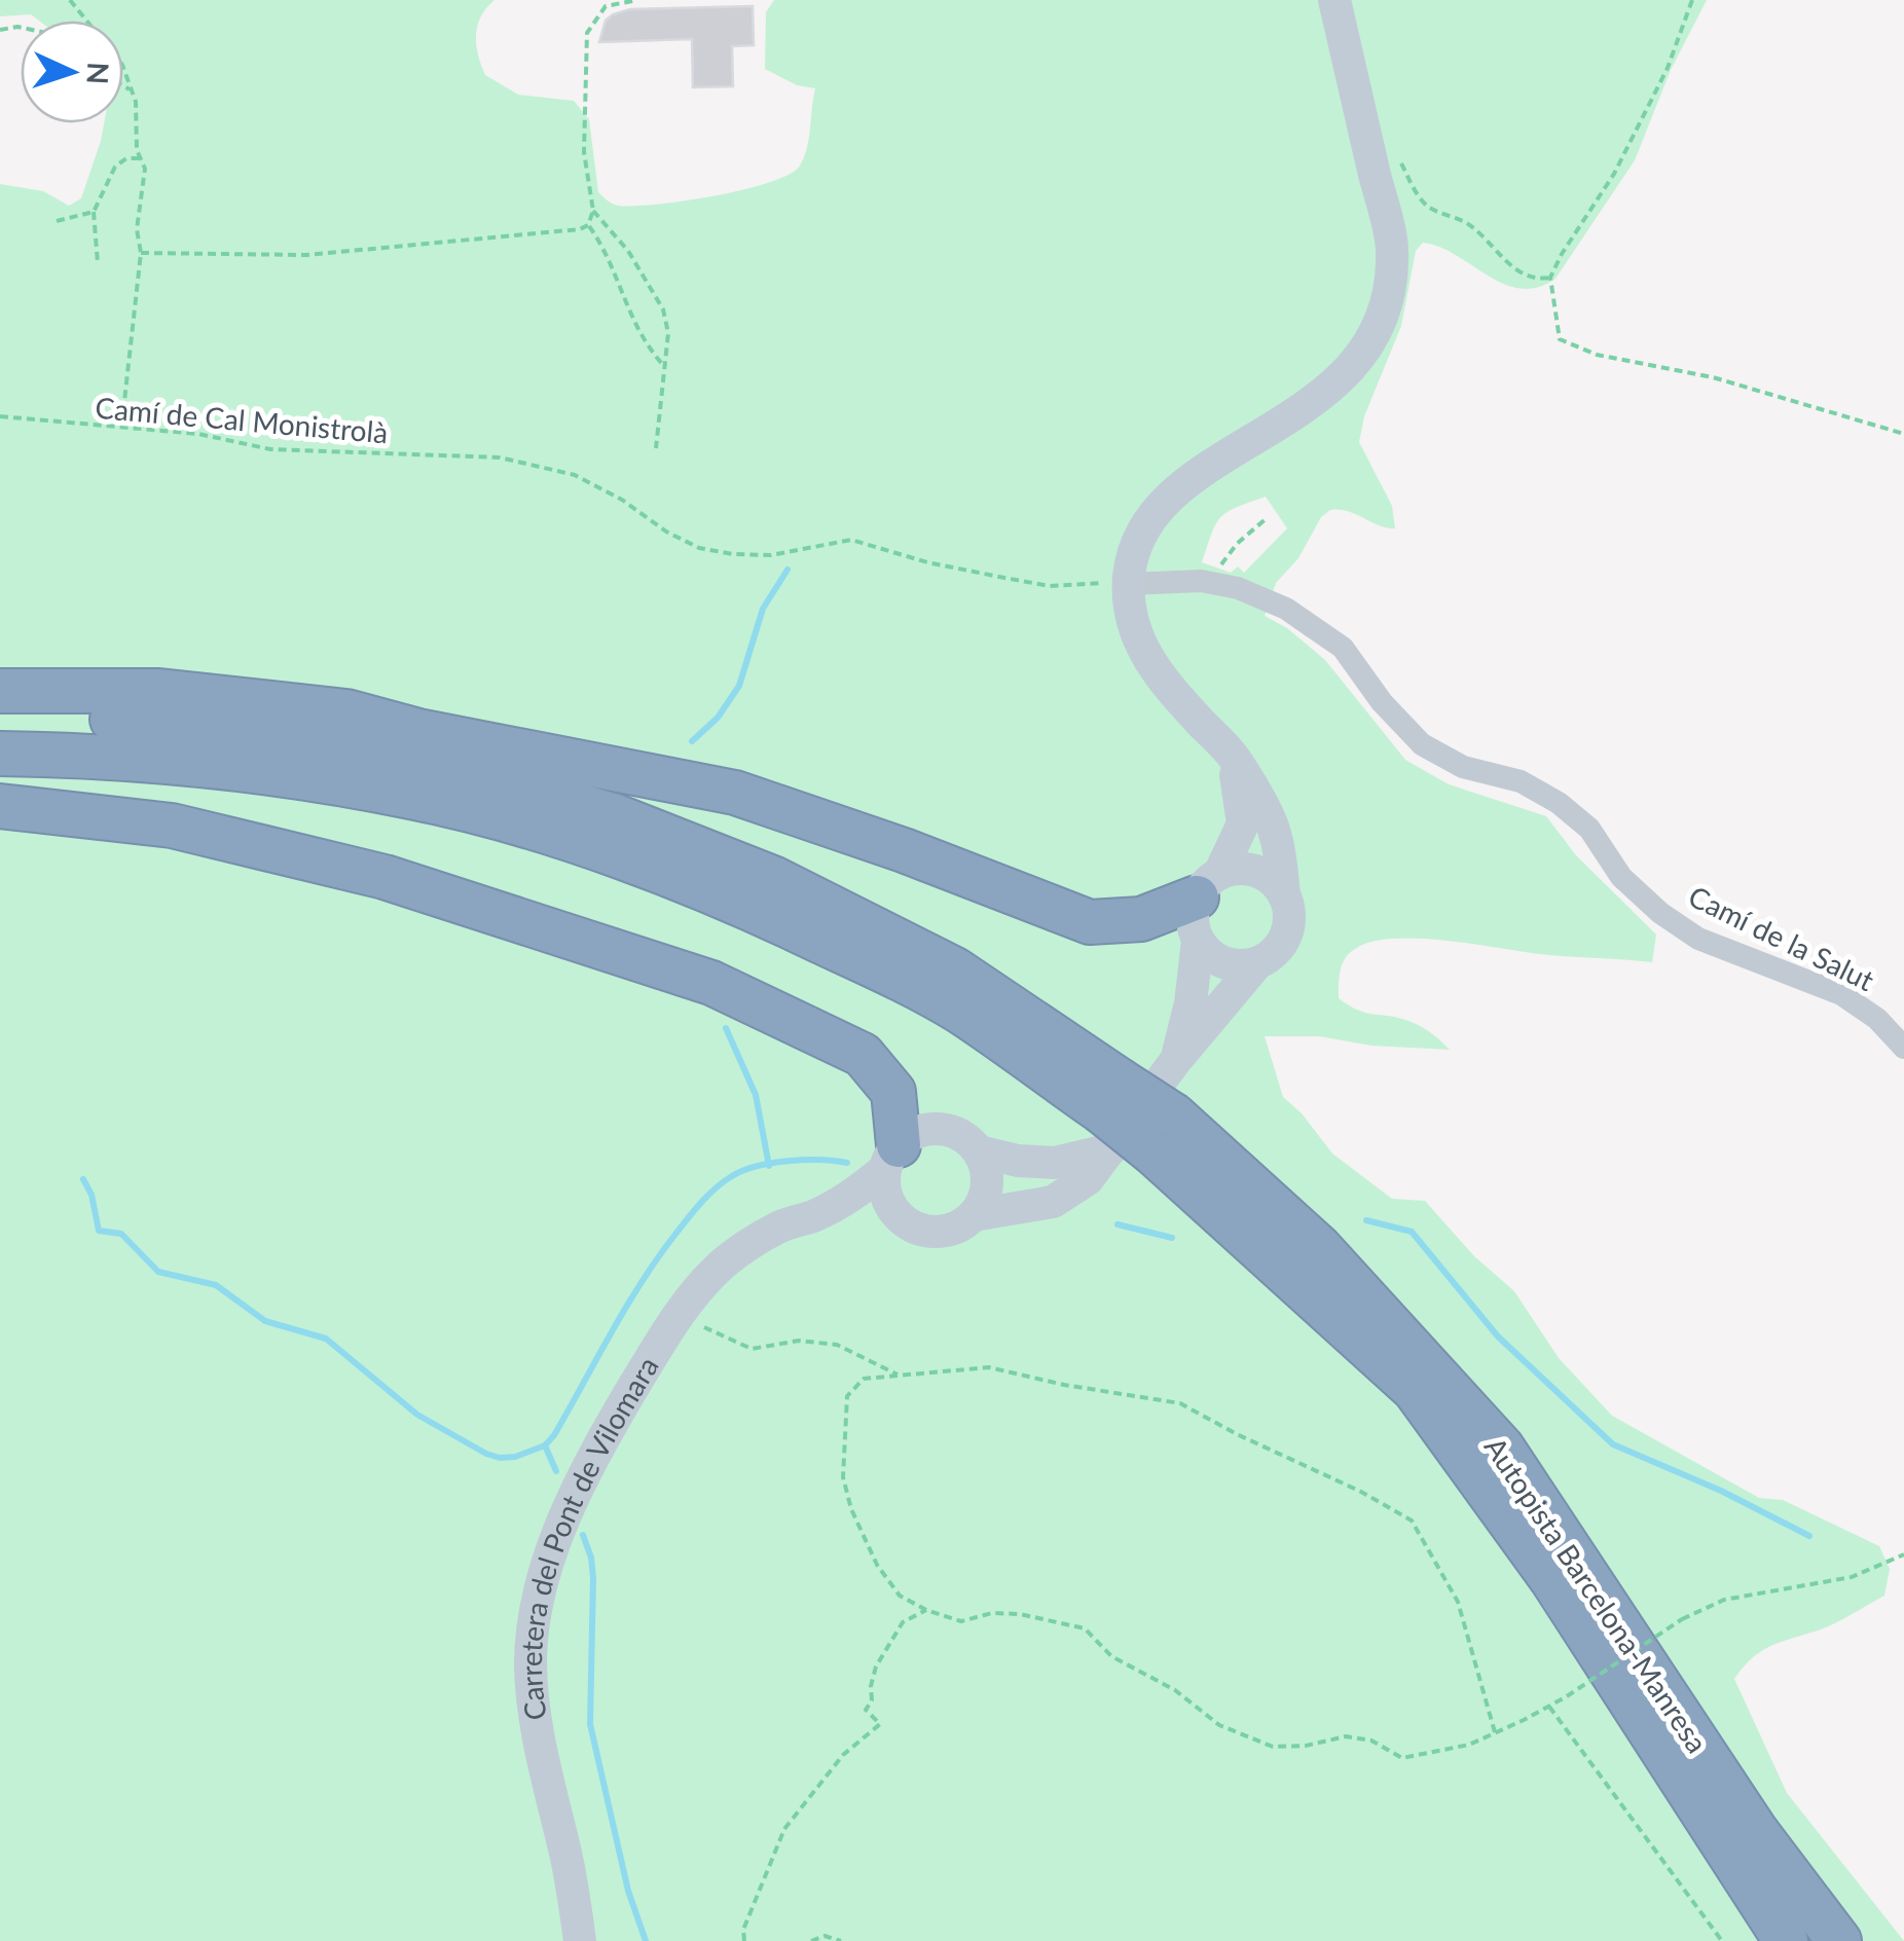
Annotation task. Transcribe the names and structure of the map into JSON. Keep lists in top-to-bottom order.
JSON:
{
  "streets": {
    "highway": ["Autopista Barcelona-Manresa"],
    "street": ["Camí de la Salut", "Carretera del Pont de Vilomara"],
    "path": ["Camí de Cal Monistrolà"]
  },
  "crossings": [
    ["Camí de Cal Monistrolà", "Camí de la Salut"]
  ],
  "north": "right"
}
